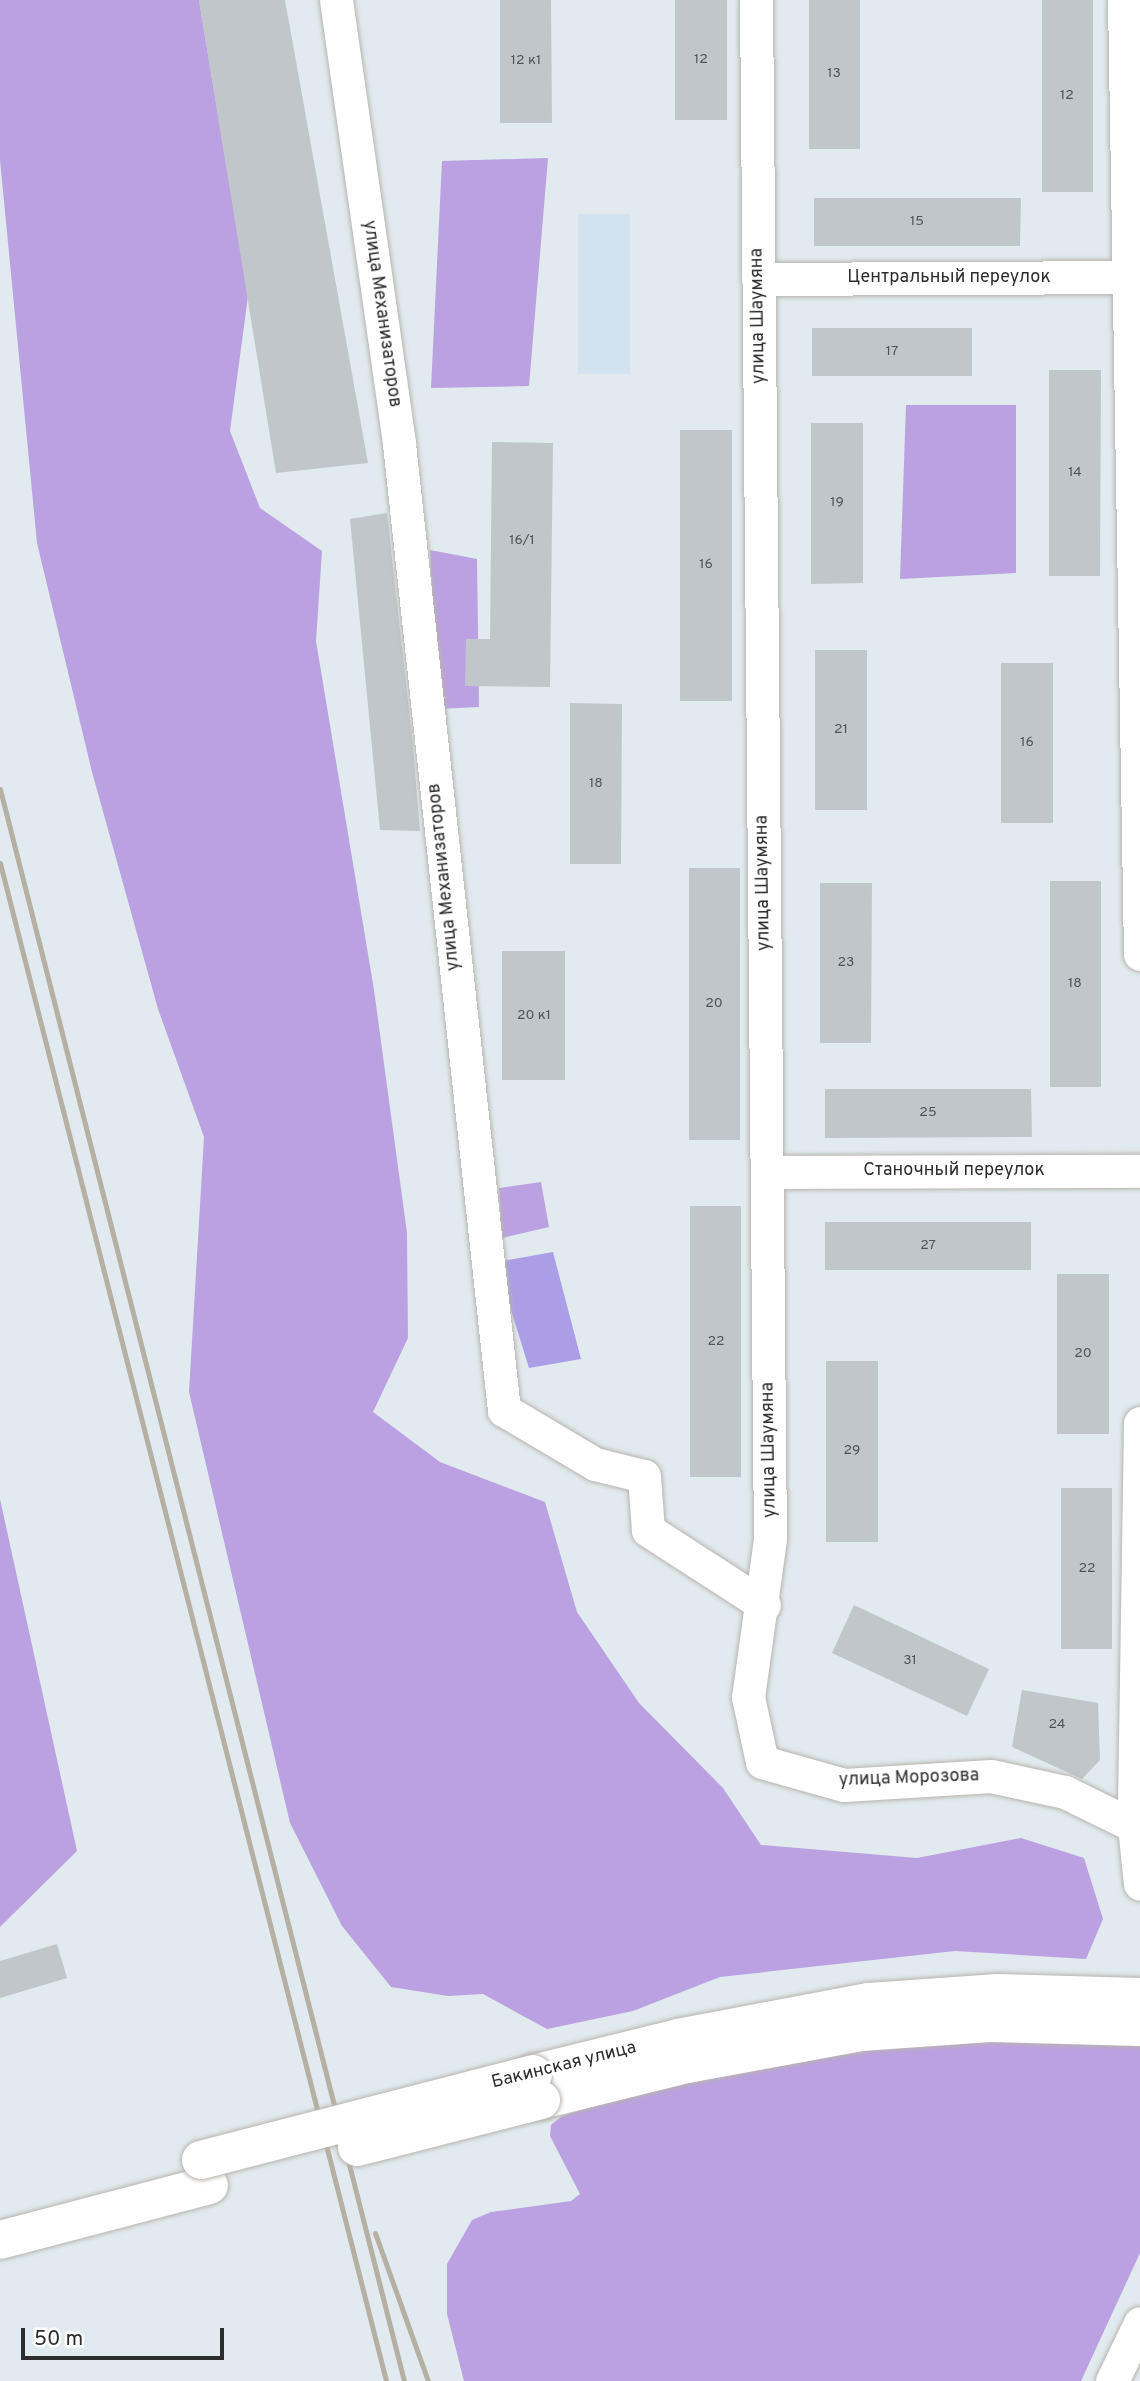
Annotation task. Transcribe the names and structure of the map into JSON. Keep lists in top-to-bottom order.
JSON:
{
  "streets": {
    "main road": ["Бакинская улица"],
    "street": [
      "Центральный переулок",
      "улица Механизаторов",
      "улица Шаумяна",
      "Станочный переулок",
      "улица Морозова"
    ]
  },
  "crossings": [
    ["Центральный переулок", "улица Шаумяна"],
    ["улица Механизаторов", "улица Шаумяна"],
    ["улица Шаумяна", "Станочный переулок"],
    ["улица Шаумяна", "улица Морозова"]
  ],
  "house_numbers": [
    "12",
    "12 к1",
    "13",
    "12",
    "15",
    "17",
    "14",
    "19",
    "16/1",
    "16",
    "21",
    "16",
    "18",
    "23",
    "18",
    "20",
    "20 к1",
    "25",
    "27",
    "22",
    "20",
    "29",
    "22",
    "31",
    "24"
  ],
  "scale_bar": "50 m"
}
